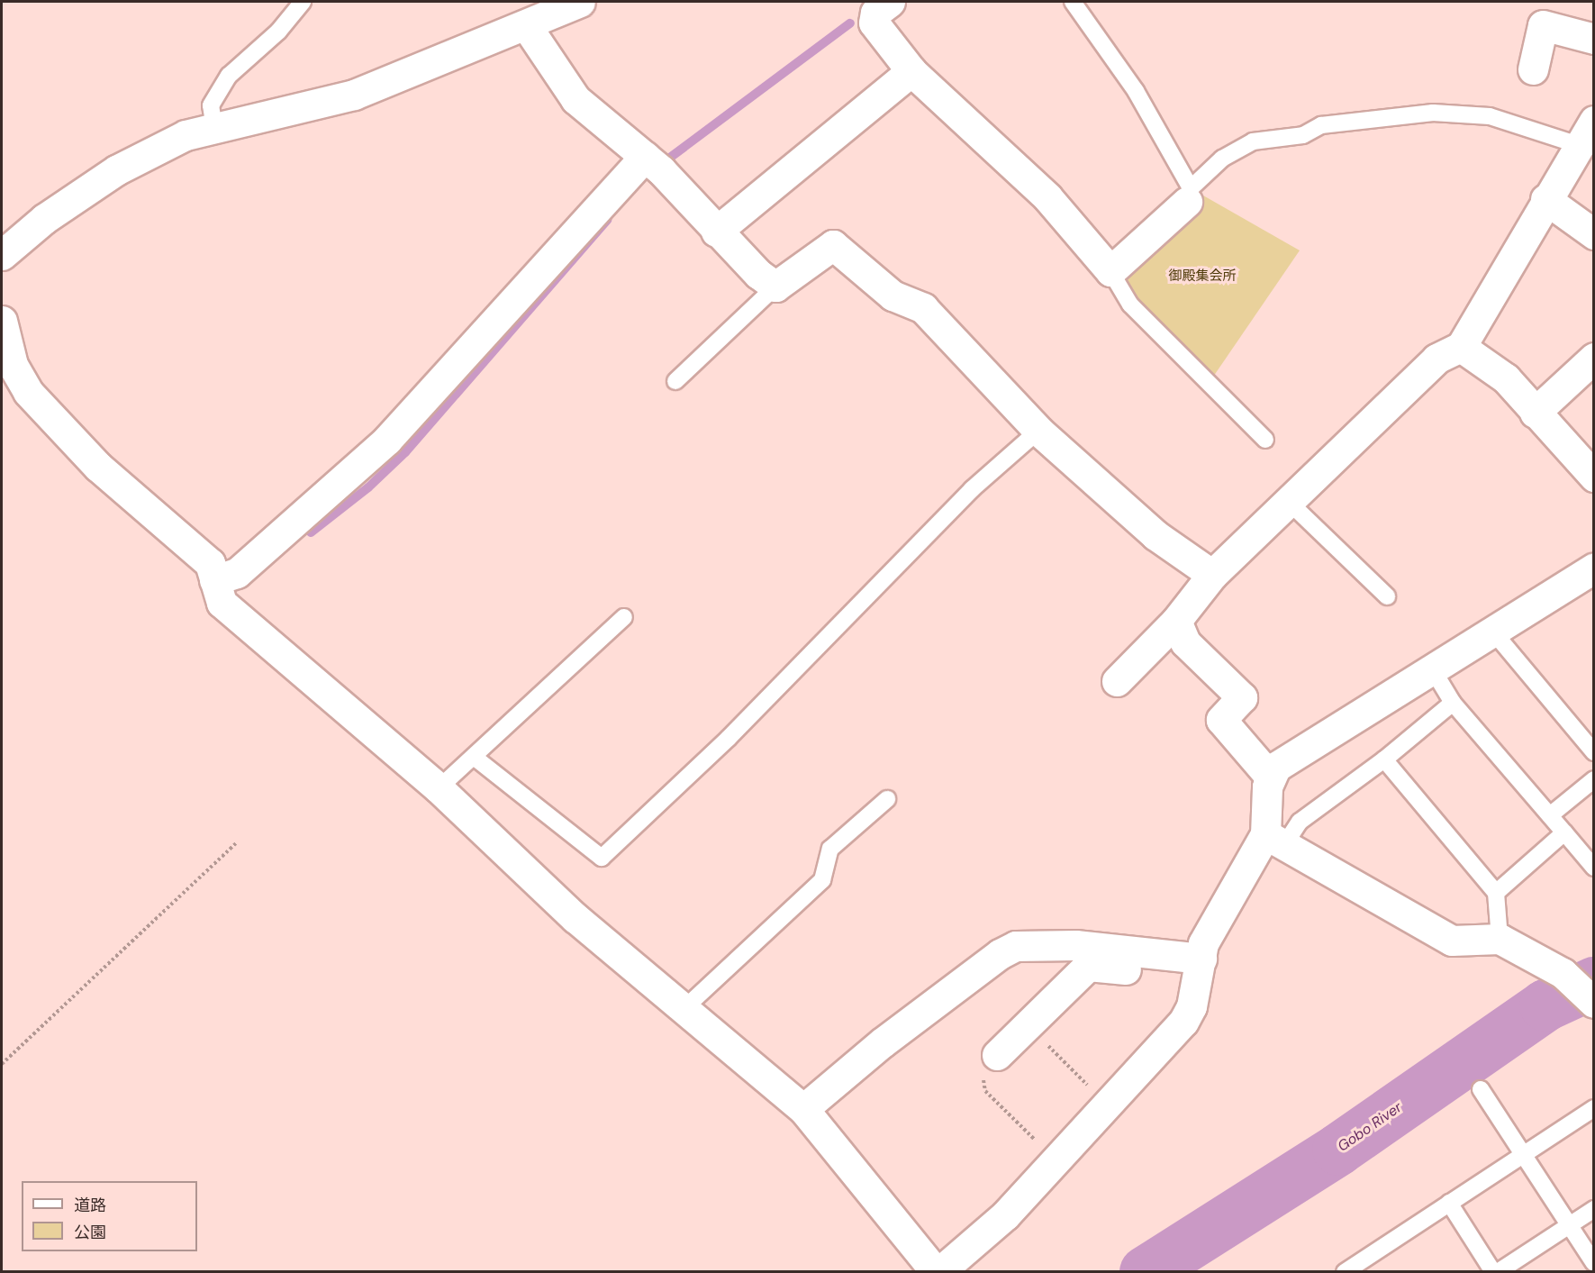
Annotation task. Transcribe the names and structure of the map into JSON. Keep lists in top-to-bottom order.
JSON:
{
  "water": ["Gobo River"],
  "parks": ["御殿集会所"],
  "legend": ["道路", "公園"]
}
